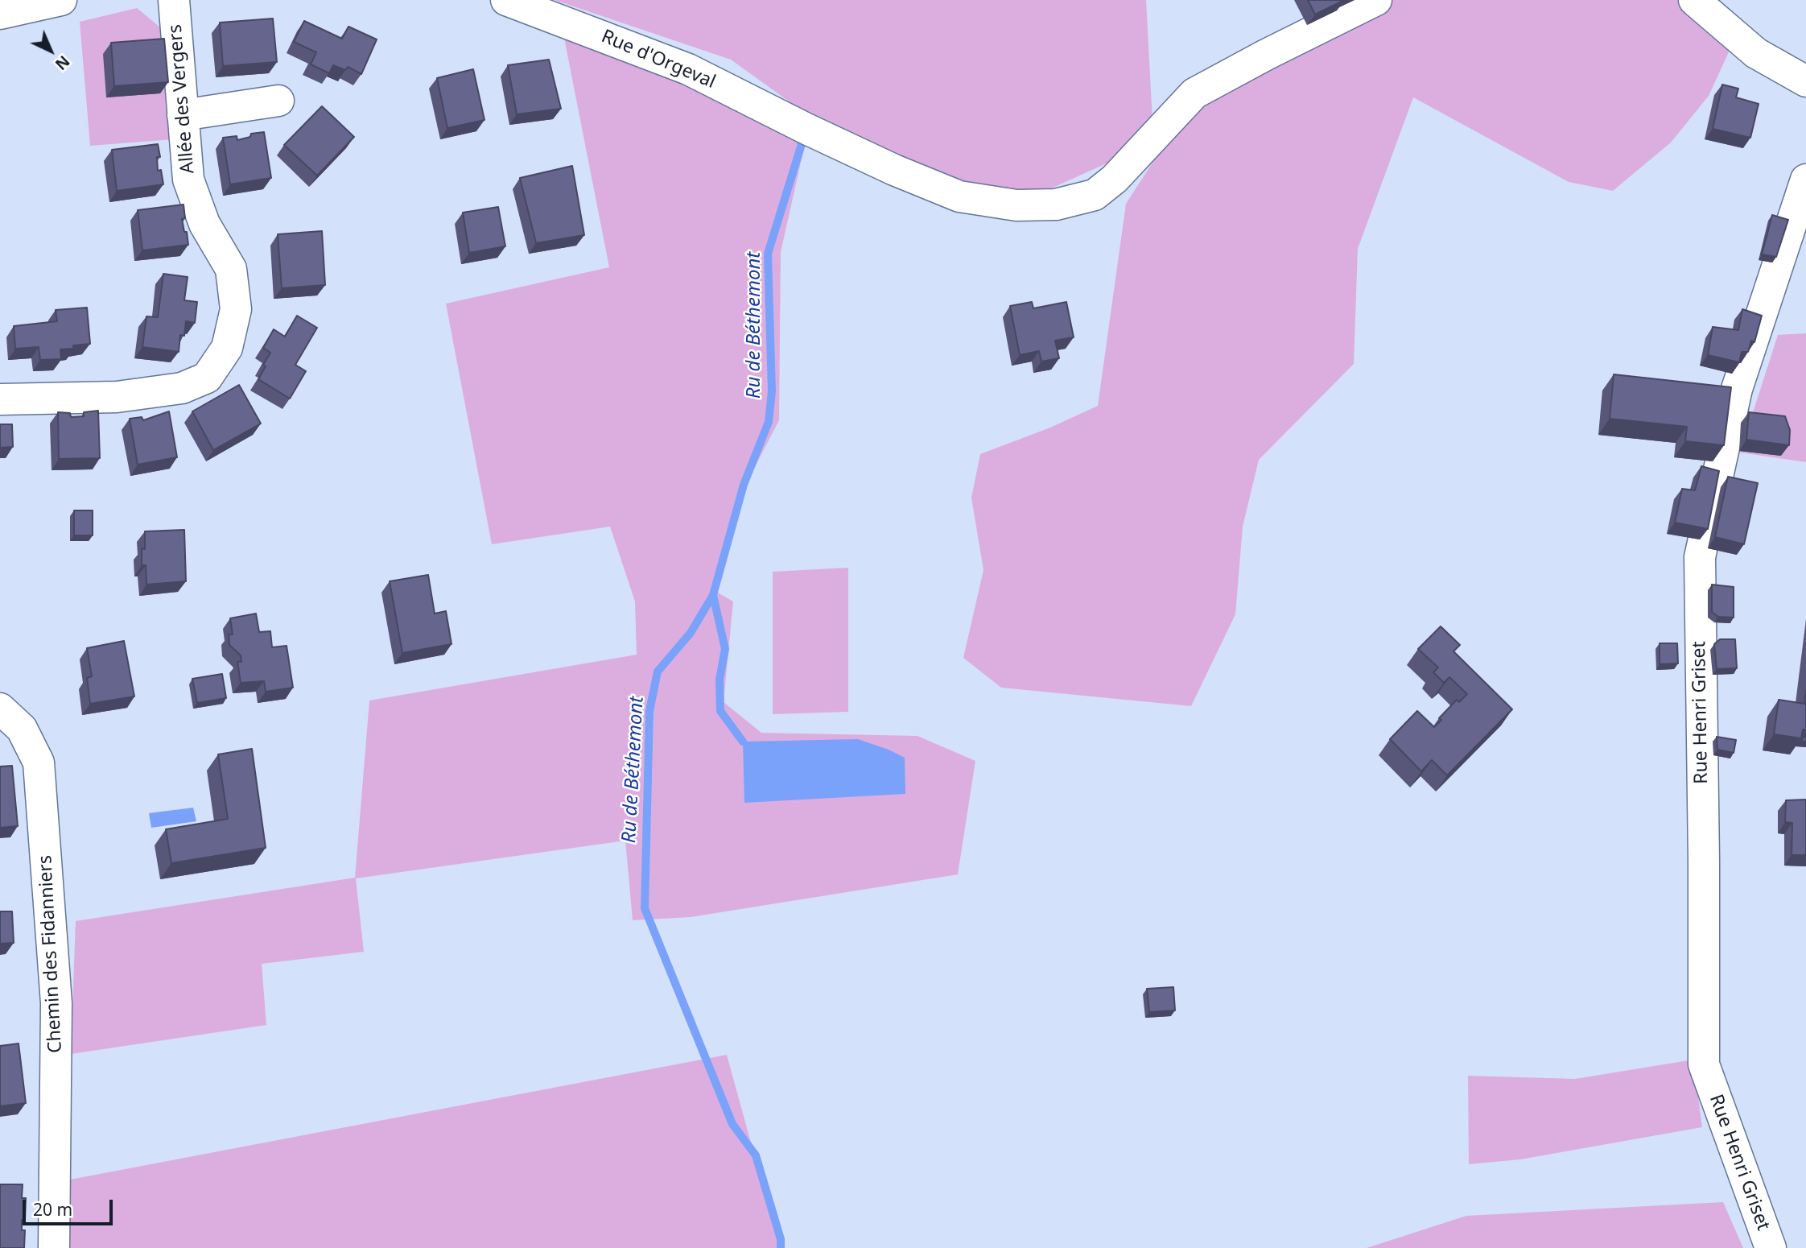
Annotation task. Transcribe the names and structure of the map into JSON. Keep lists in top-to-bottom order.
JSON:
{
  "streets": {
    "street": [
      "Rue d'Orgeval",
      "Allée des Vergers",
      "Rue Henri Griset",
      "Chemin des Fidanniers"
    ]
  },
  "water": ["Ru de Béthemont"],
  "scale_bar": "20 m",
  "north": "bottom right"
}
